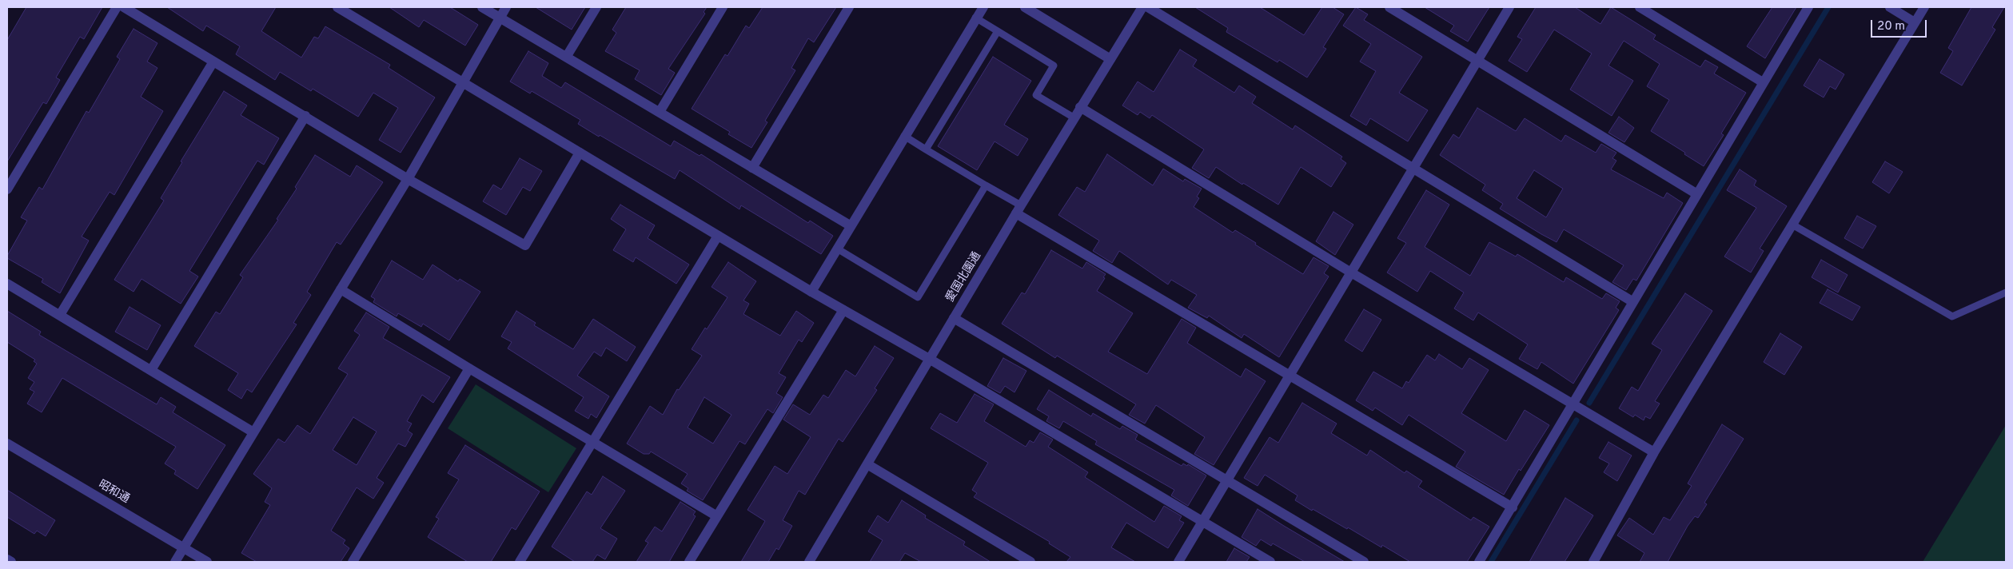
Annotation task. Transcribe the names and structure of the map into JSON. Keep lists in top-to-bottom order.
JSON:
{
  "streets": {
    "street": ["愛国北園通", "昭和通"]
  },
  "scale_bar": "20 m"
}
